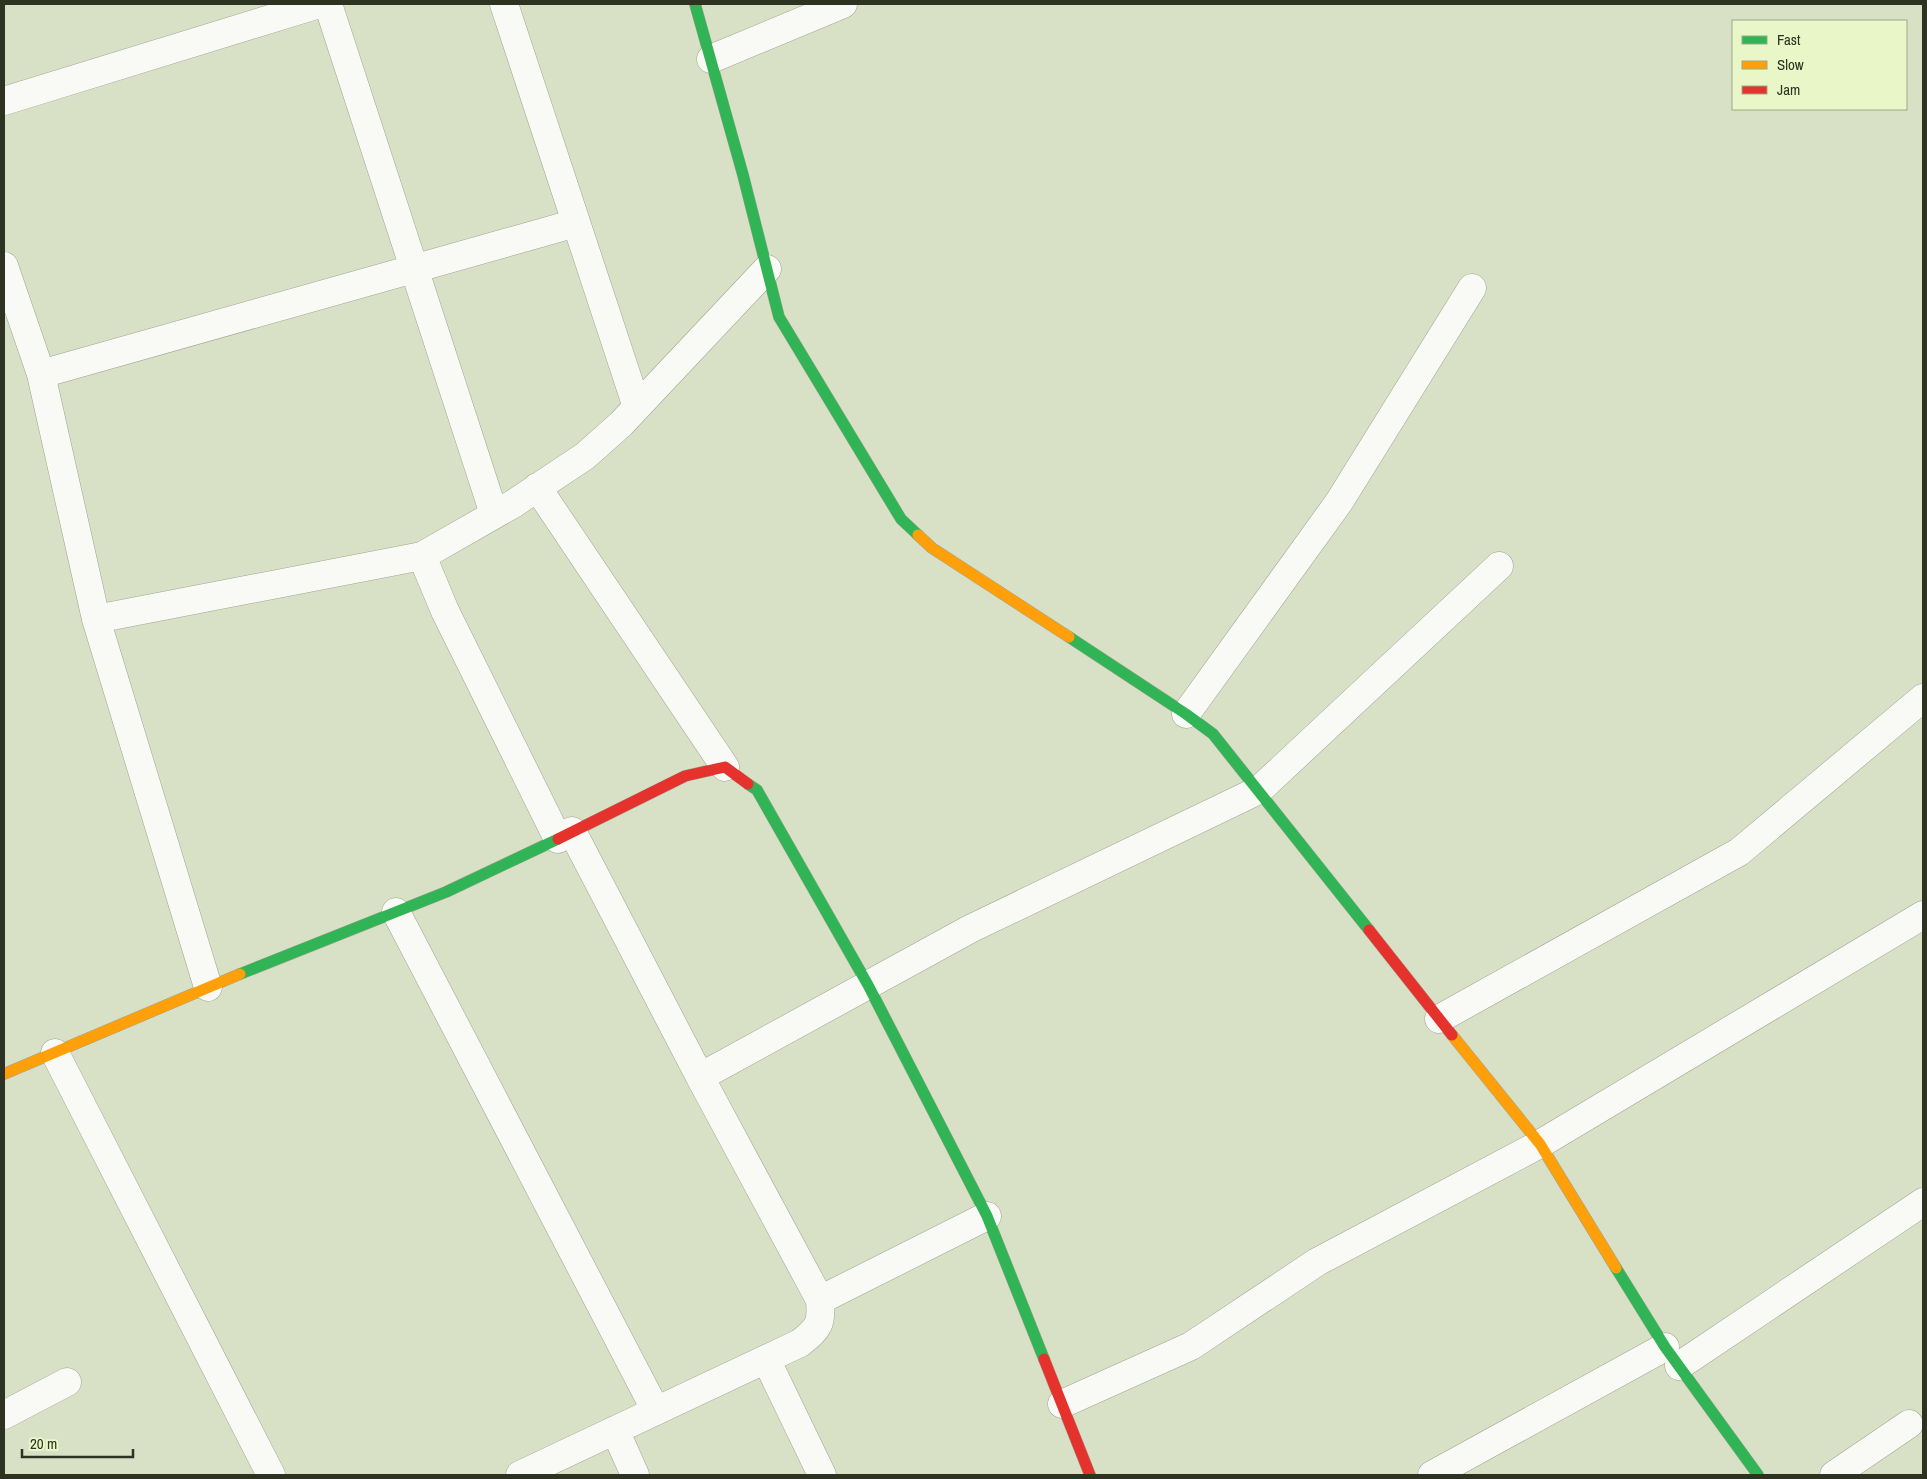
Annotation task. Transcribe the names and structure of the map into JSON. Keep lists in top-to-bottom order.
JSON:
{
  "legend": ["Fast", "Slow", "Jam"],
  "scale_bar": "20 m"
}
